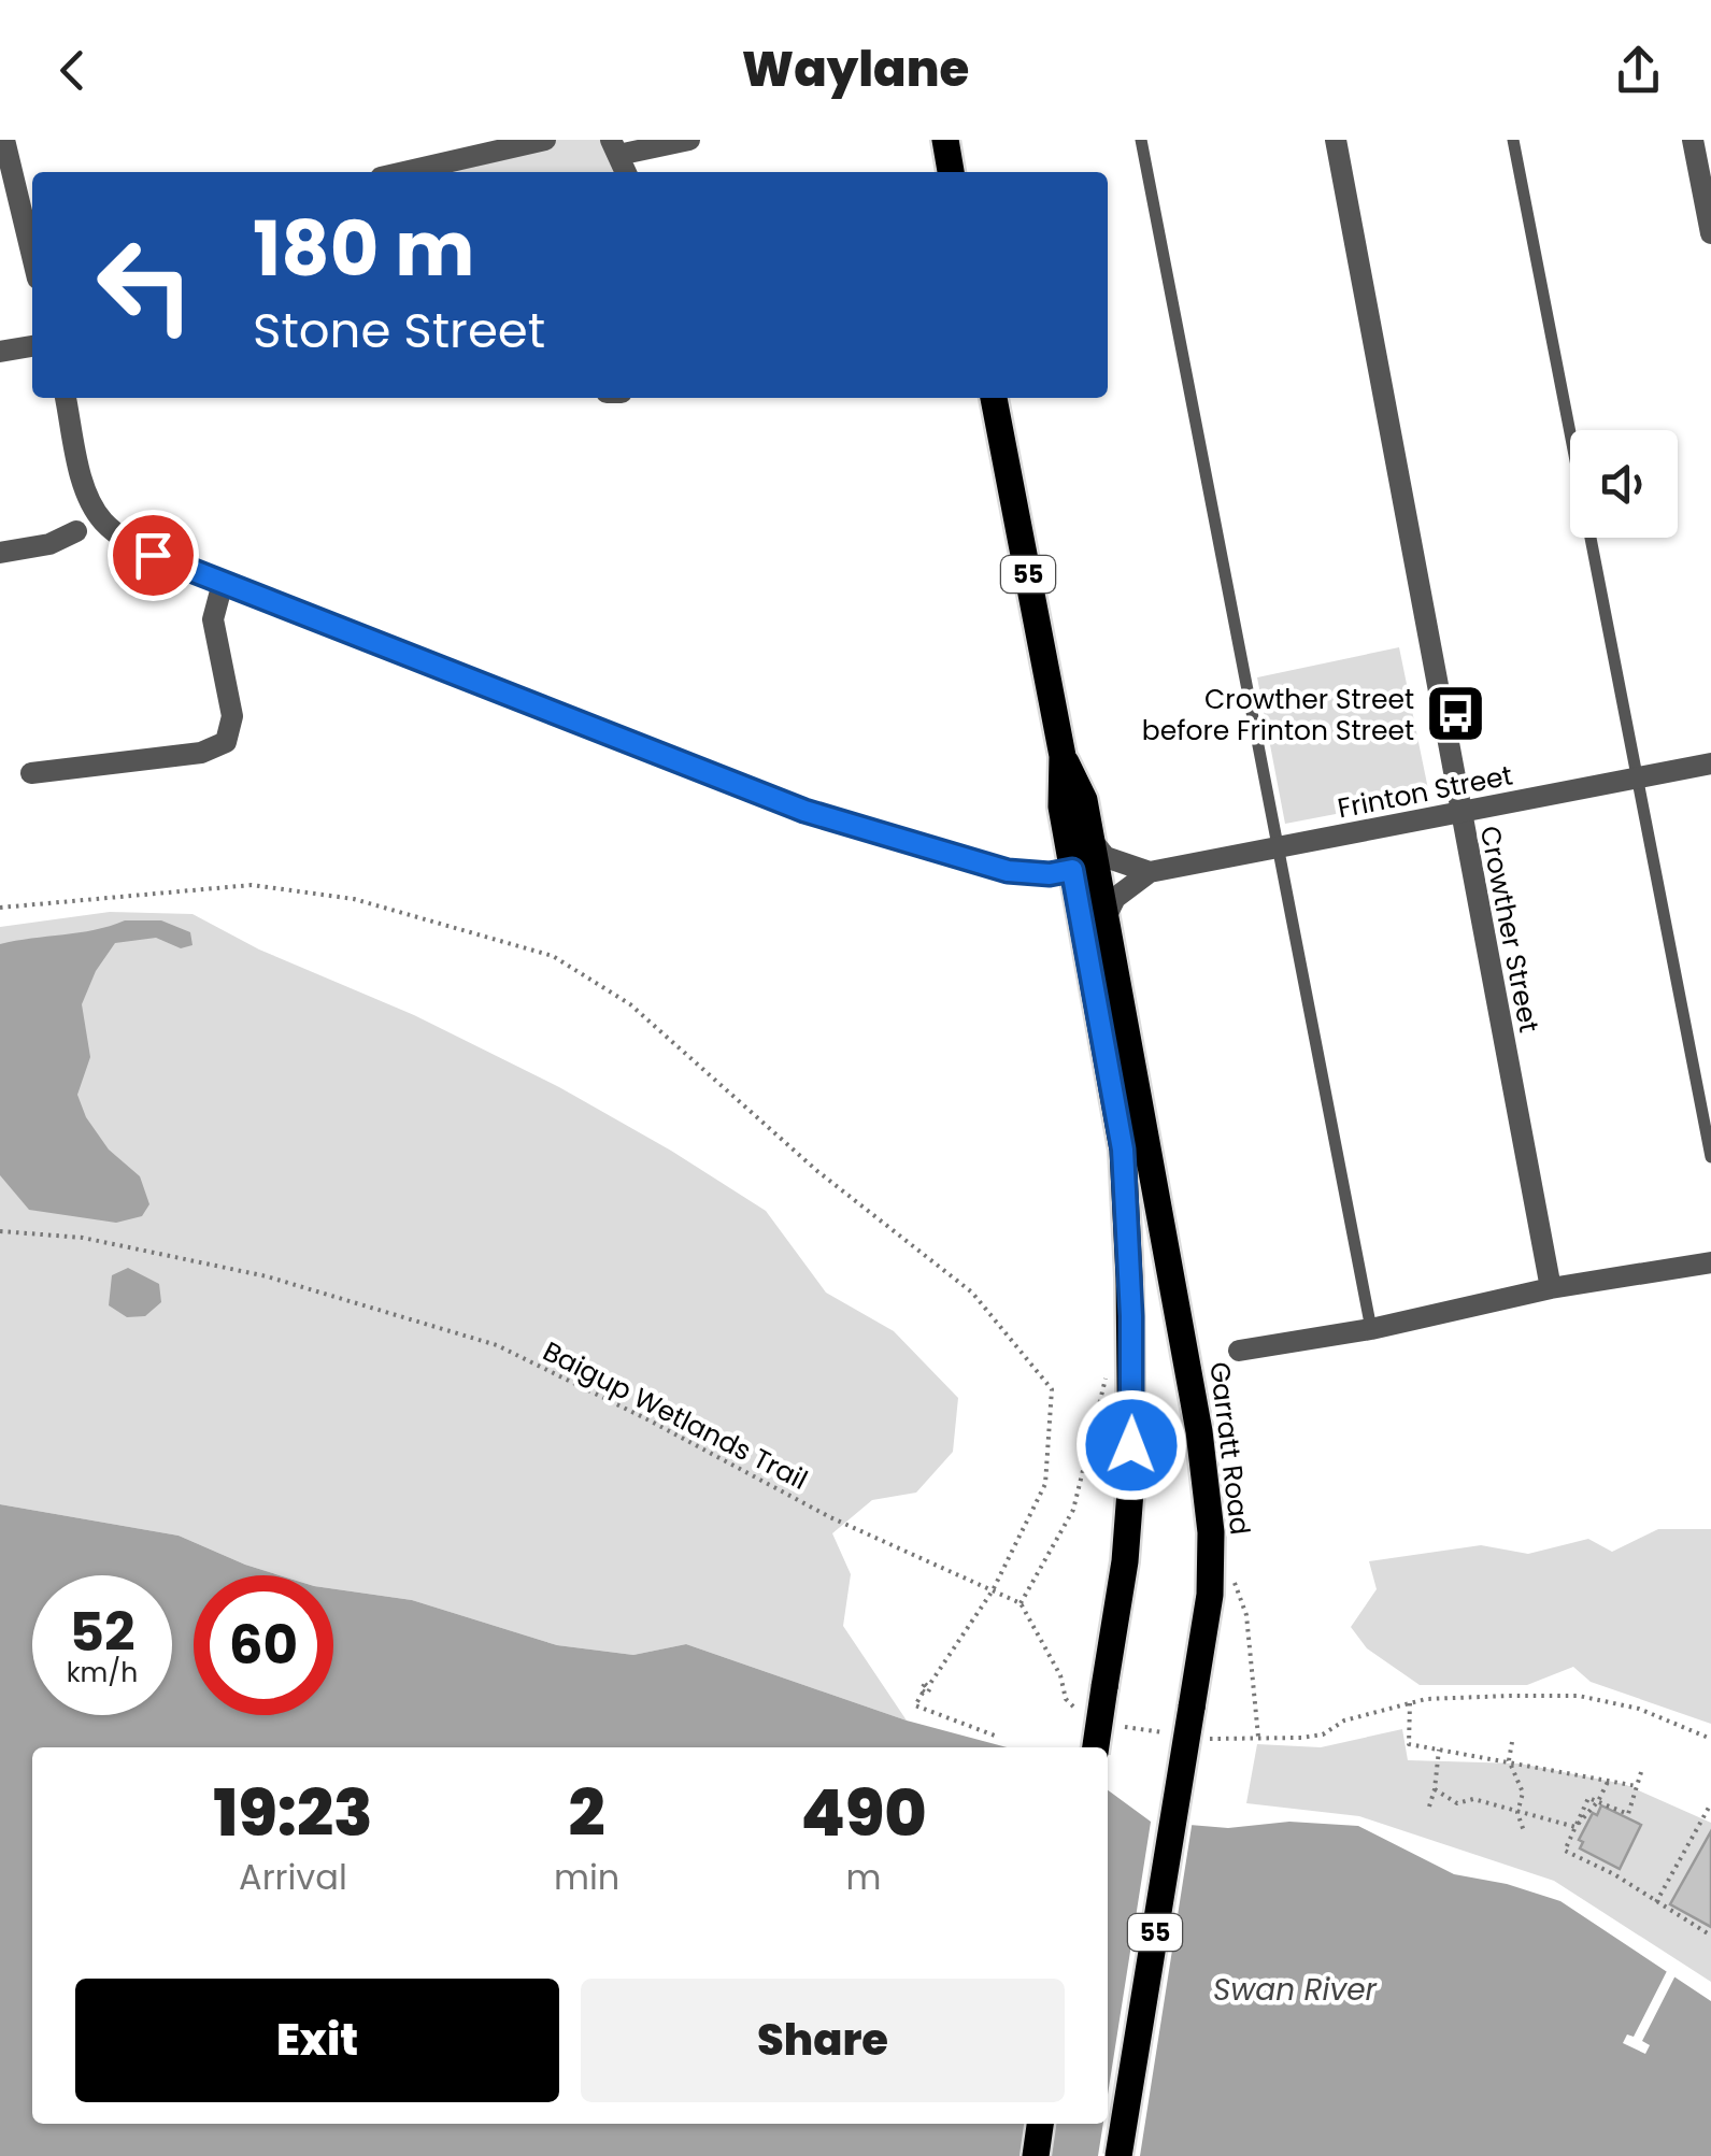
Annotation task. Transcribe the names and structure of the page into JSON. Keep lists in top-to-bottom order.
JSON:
{
  "streets": {
    "main road": ["55", "Garratt Road"],
    "street": ["Frinton Street", "Crowther Street"],
    "path": ["Baigup Wetlands Trail"]
  },
  "crossings": [
    ["Frinton Street", "Crowther Street"]
  ],
  "water": ["Swan River"],
  "places": {
    "bus stop": ["Crowther Street before Frinton Street"]
  },
  "page": {
    "header": "Waylane",
    "turn": ["180 m", "Stone Street"],
    "speed": "52 km/h",
    "limit": "60",
    "eta": [
      "19:23",
      "Arrival",
      "2",
      "min",
      "490",
      "m"
    ],
    "buttons": ["Exit", "Share"]
  }
}
